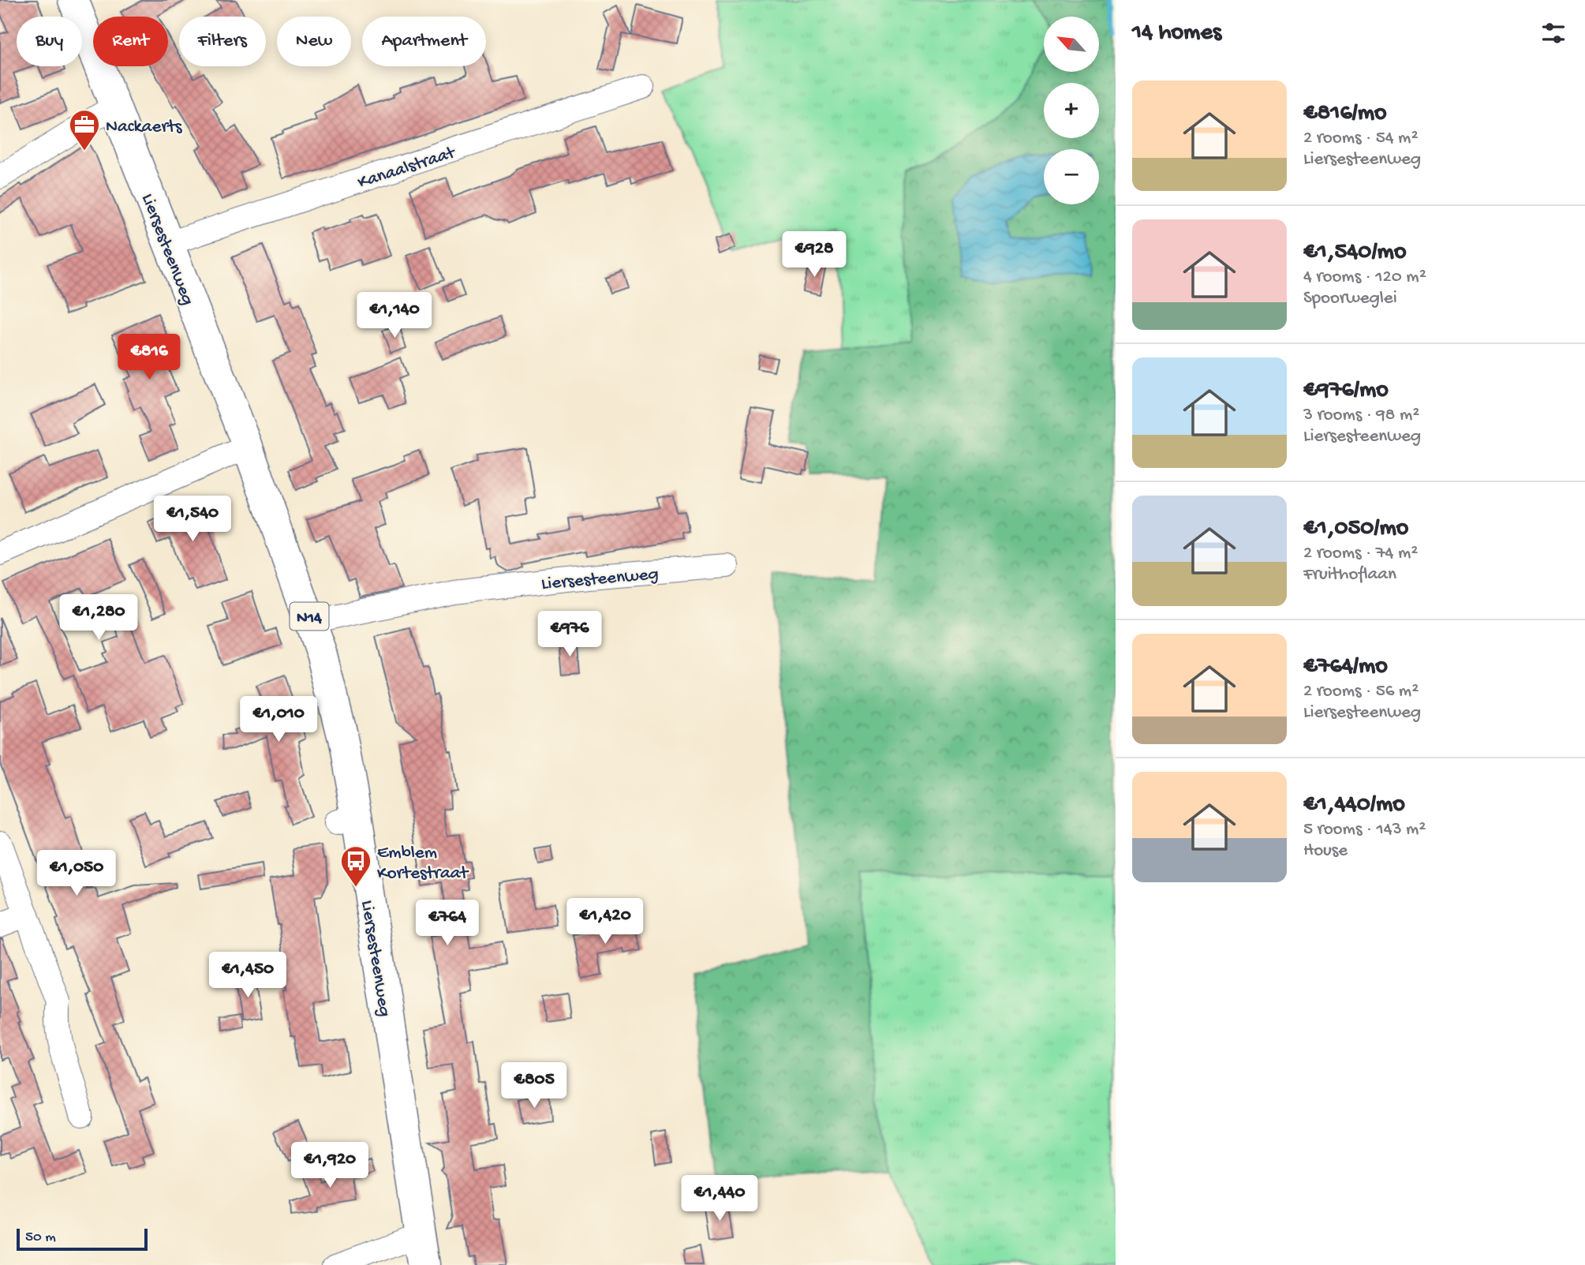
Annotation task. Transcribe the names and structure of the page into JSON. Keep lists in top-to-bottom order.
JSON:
{
  "streets": {
    "main road": ["Liersesteenweg", "N14"],
    "street": ["Kanaalstraat"]
  },
  "crossings": [
    ["Kanaalstraat", "Liersesteenweg"]
  ],
  "places": {
    "office": ["Nackaerts"],
    "bus stop": ["Emblem Kortestraat"]
  },
  "scale_bar": "50 m",
  "north": "top left",
  "page": {
    "heading": "14 homes",
    "map_buttons": ["+", "−"],
    "chip": [
      "Buy",
      "Rent",
      "Filters",
      "New",
      "Apartment"
    ],
    "list": [
      {
        "name": "€816/mo",
        "note": "2 rooms · 54 m² · Liersesteenweg"
      },
      {
        "name": "€1,540/mo",
        "note": "4 rooms · 120 m² · Spoorweglei"
      },
      {
        "name": "€976/mo",
        "note": "3 rooms · 98 m² · Liersesteenweg"
      },
      {
        "name": "€1,050/mo",
        "note": "2 rooms · 74 m² · Fruithoflaan"
      },
      {
        "name": "€764/mo",
        "note": "2 rooms · 56 m² · Liersesteenweg"
      },
      {
        "name": "€1,440/mo",
        "note": "5 rooms · 143 m² · House"
      }
    ],
    "price": [
      "€928",
      "€1,140",
      "€816",
      "€1,540",
      "€1,280",
      "€976",
      "€1,010",
      "€1,050",
      "€1,420",
      "€764",
      "€1,450",
      "€805",
      "€1,920",
      "€1,440"
    ],
    "scale": "50 m"
  }
}
